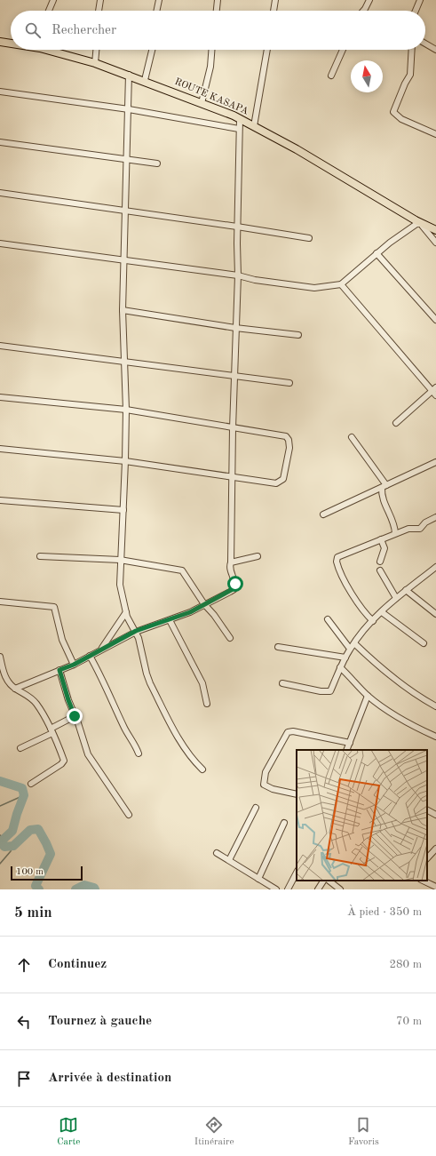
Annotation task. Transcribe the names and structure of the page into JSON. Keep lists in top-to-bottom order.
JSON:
{
  "streets": {
    "main road": ["ROUTE KASAPA"]
  },
  "scale_bar": "100 m",
  "north": "top",
  "page": {
    "search": "Rechercher",
    "scale": "100 m",
    "heading": ["5 min", "À pied · 350 m"],
    "list": [
      ["Continuez", "280 m"],
      ["Tournez à gauche", "70 m"],
      "Arrivée à destination"
    ],
    "nav": ["Carte", "Itinéraire", "Favoris"]
  }
}
